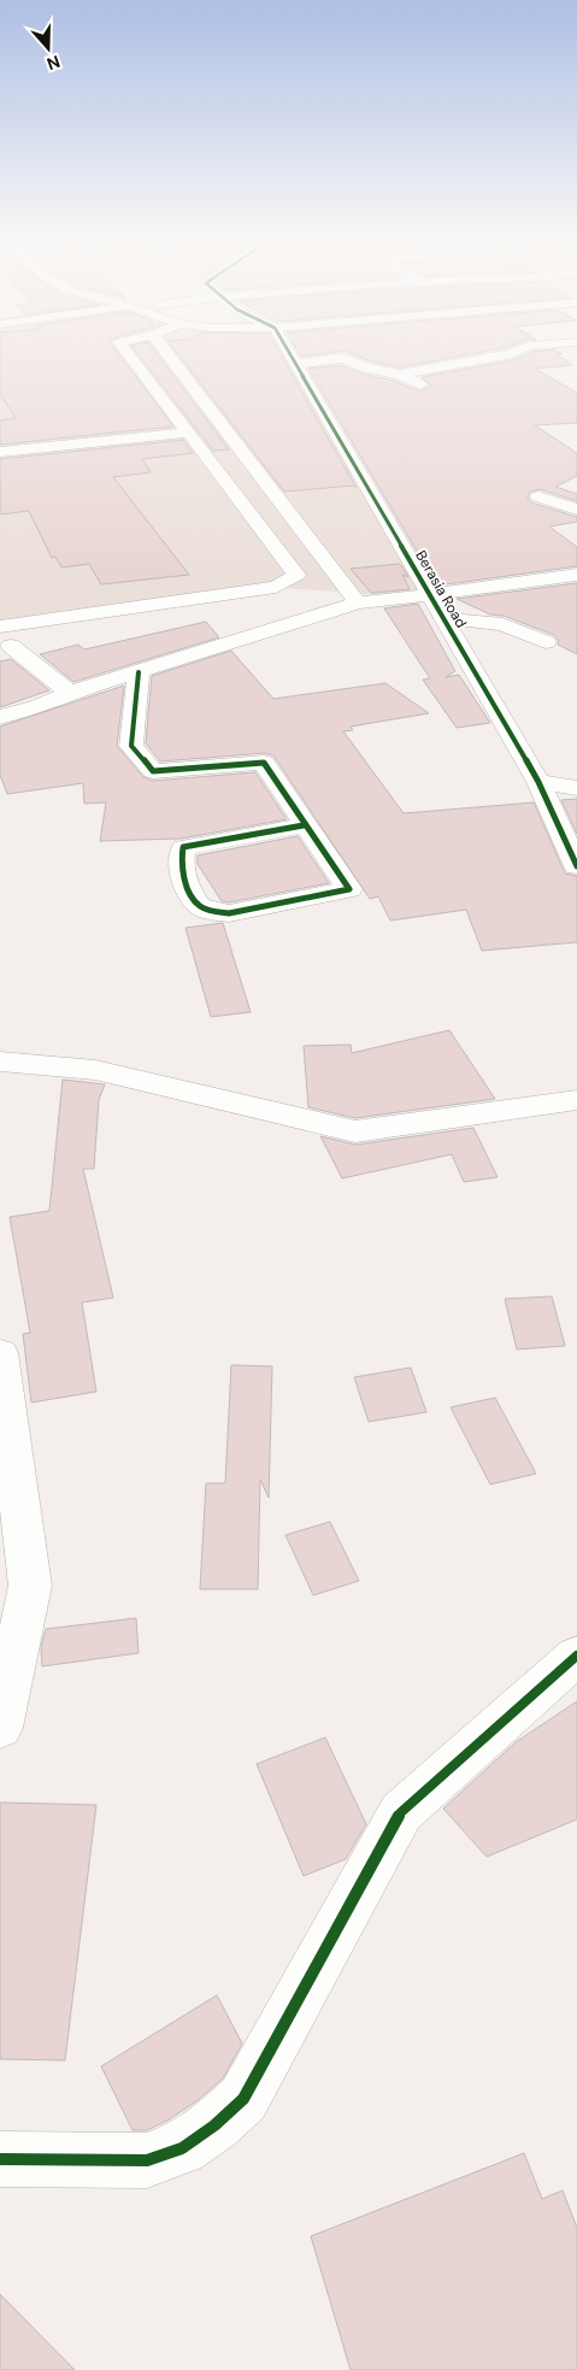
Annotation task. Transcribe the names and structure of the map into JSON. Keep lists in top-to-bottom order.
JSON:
{
  "streets": {
    "street": ["Berasia Road"]
  },
  "north": "bottom"
}
